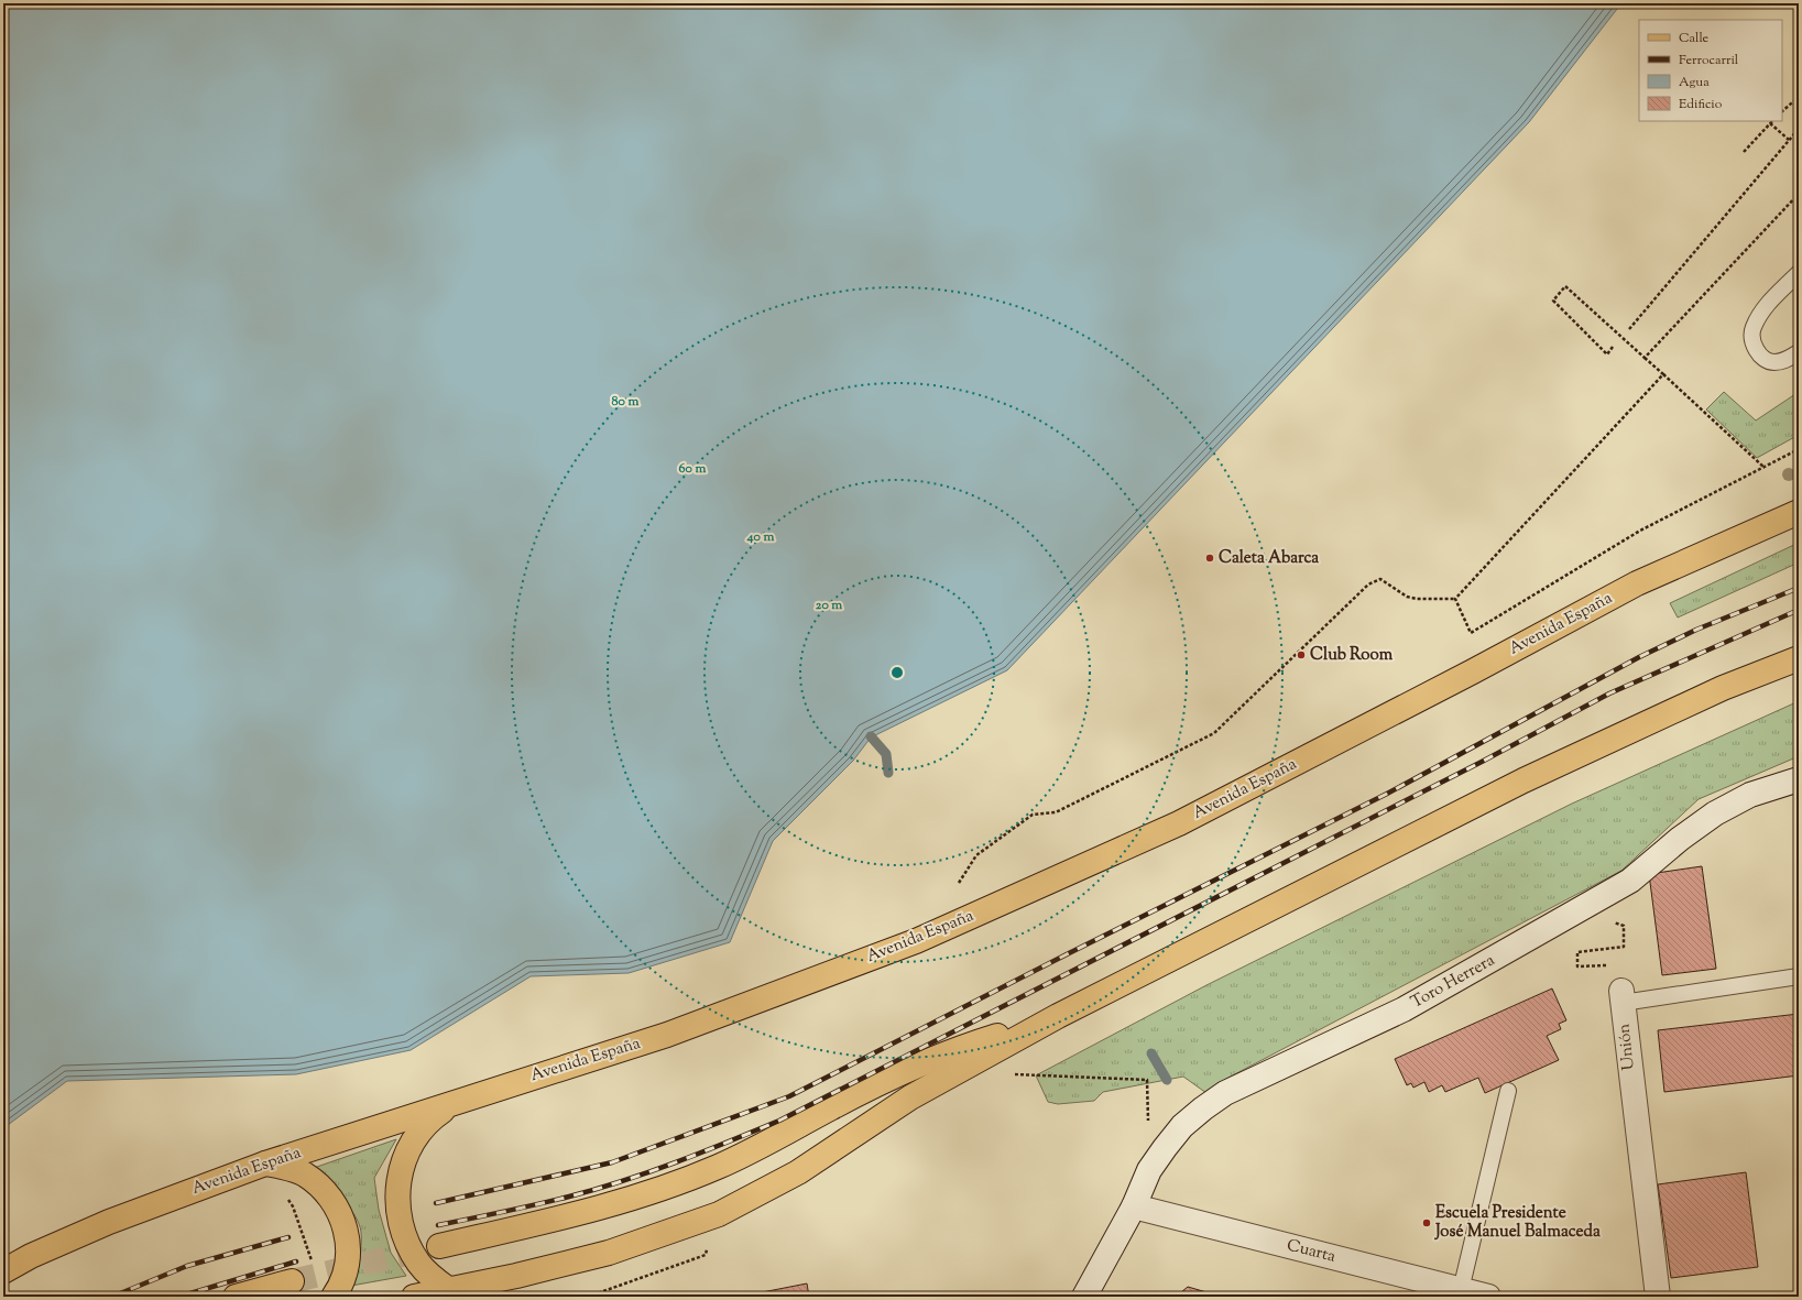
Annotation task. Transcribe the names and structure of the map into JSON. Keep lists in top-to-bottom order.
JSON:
{
  "streets": {
    "main road": ["Avenida España"],
    "street": ["Toro Herrera", "Unión", "Cuarta"]
  },
  "crossings": [
    ["Toro Herrera", "Cuarta"]
  ],
  "places": ["Caleta Abarca", "Club Room", "Escuela Presidente José Manuel Balmaceda"],
  "legend": [
    "Calle",
    "Ferrocarril",
    "Agua",
    "Edificio"
  ],
  "rings": [
    "80 m",
    "60 m",
    "40 m",
    "20 m"
  ]
}
